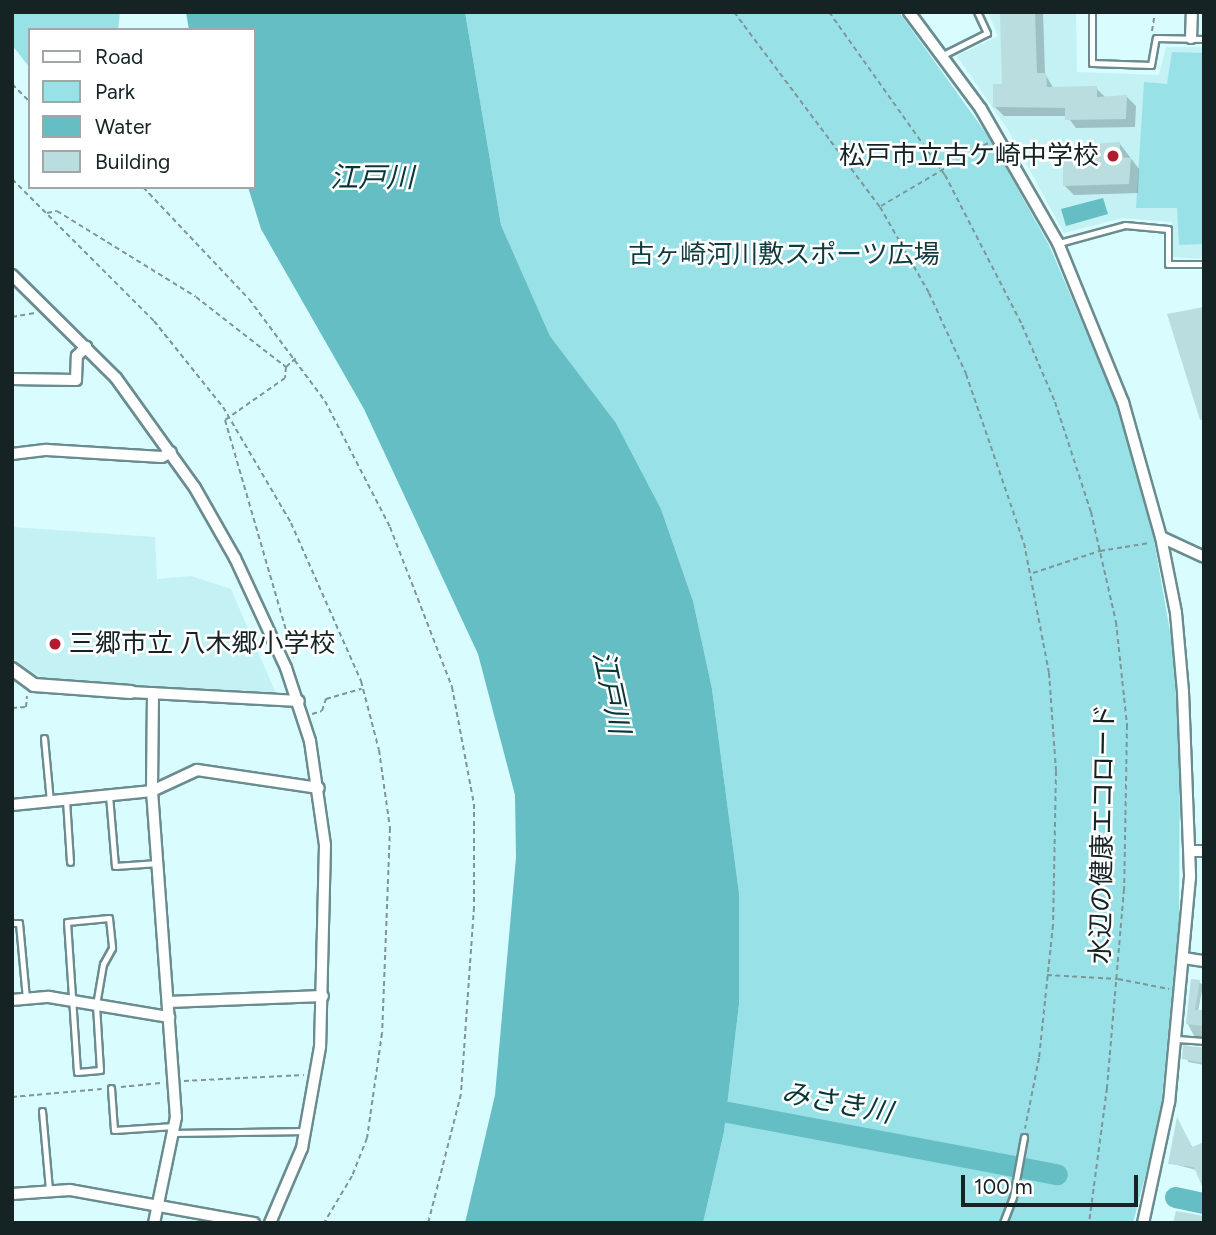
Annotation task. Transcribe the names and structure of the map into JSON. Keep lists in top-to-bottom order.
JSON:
{
  "streets": {
    "path": ["水辺の健康エコロード"]
  },
  "water": ["江戸川", "みさき川"],
  "parks": ["古ヶ崎河川敷スポーツ広場"],
  "places": ["松戸市立古ケ崎中学校", "三郷市立 八木郷小学校"],
  "legend": [
    "Road",
    "Park",
    "Water",
    "Building"
  ],
  "scale_bar": "100 m"
}
